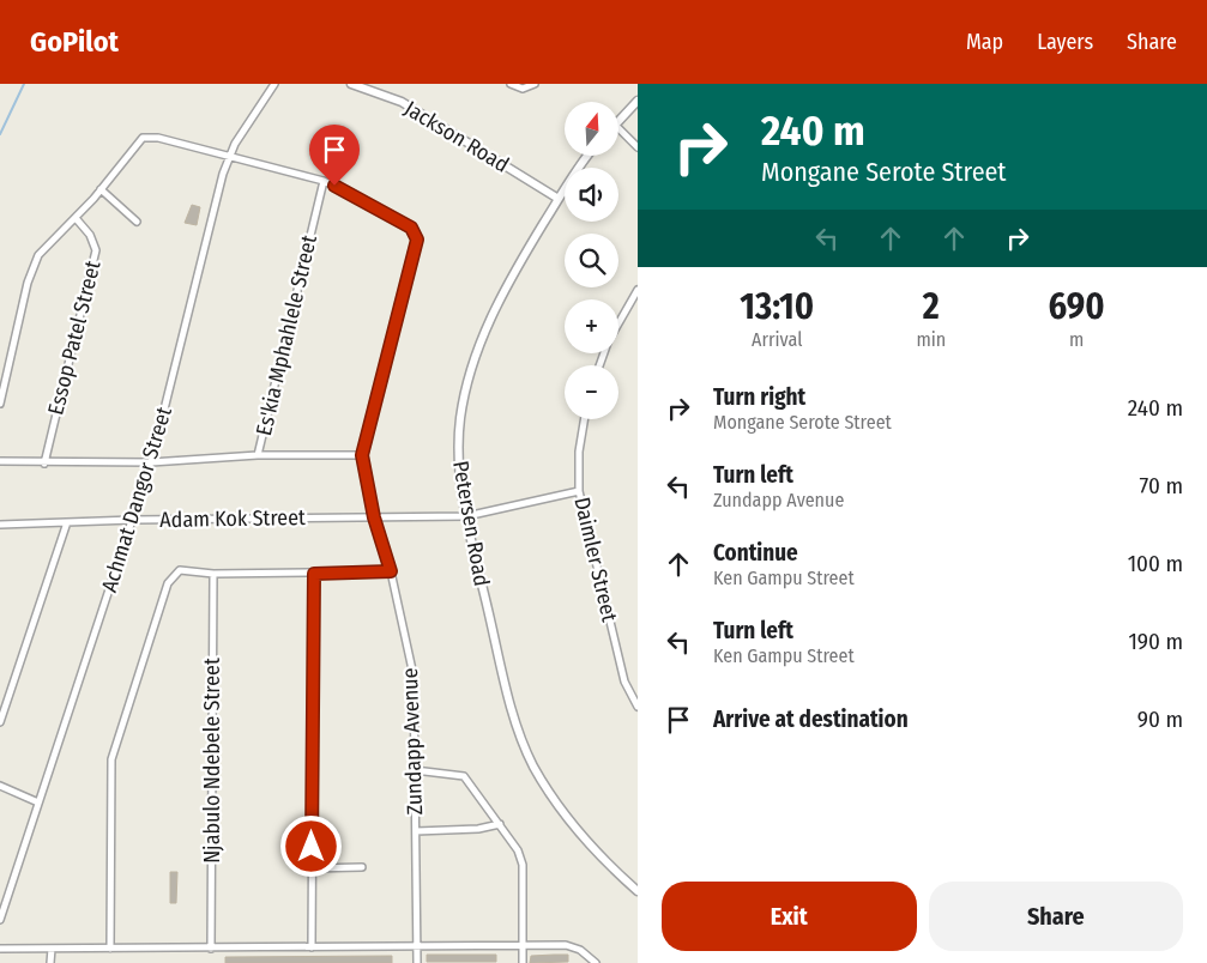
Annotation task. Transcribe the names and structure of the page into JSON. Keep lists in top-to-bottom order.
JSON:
{
  "streets": {
    "street": [
      "Jackson Road",
      "Es'kia Mphahlele Street",
      "Essop Patel Street",
      "Achmat Dangor Street",
      "Adam Kok Street",
      "Petersen Road",
      "Daimler Street",
      "Zundapp Avenue",
      "Njabulo Ndebele Street"
    ]
  },
  "crossings": [
    ["Jackson Road", "Petersen Road"],
    ["Achmat Dangor Street", "Adam Kok Street"],
    ["Adam Kok Street", "Petersen Road"],
    ["Adam Kok Street", "Daimler Street"],
    ["Adam Kok Street", "Zundapp Avenue"]
  ],
  "north": "top",
  "page": {
    "header": "GoPilot",
    "nav": ["Map", "Layers", "Share"],
    "turn": ["240 m", "Mongane Serote Street"],
    "map_buttons": ["+", "−"],
    "eta": [
      "13:10",
      "Arrival",
      "2",
      "min",
      "690",
      "m"
    ],
    "list": [
      {
        "name": "Turn right",
        "note": "Mongane Serote Street",
        "value": "240 m"
      },
      {
        "name": "Turn left",
        "note": "Zundapp Avenue",
        "value": "70 m"
      },
      {
        "name": "Continue",
        "note": "Ken Gampu Street",
        "value": "100 m"
      },
      {
        "name": "Turn left",
        "note": "Ken Gampu Street",
        "value": "190 m"
      },
      {
        "name": "Arrive at destination",
        "value": "90 m"
      }
    ],
    "buttons": ["Exit", "Share"]
  }
}
